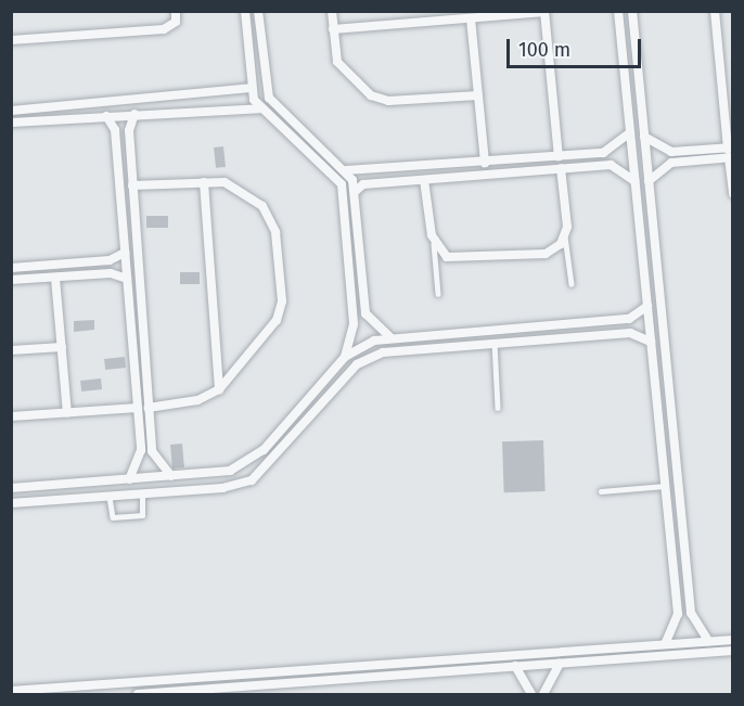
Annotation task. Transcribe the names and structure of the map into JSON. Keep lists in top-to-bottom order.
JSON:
{
  "scale_bar": "100 m"
}
